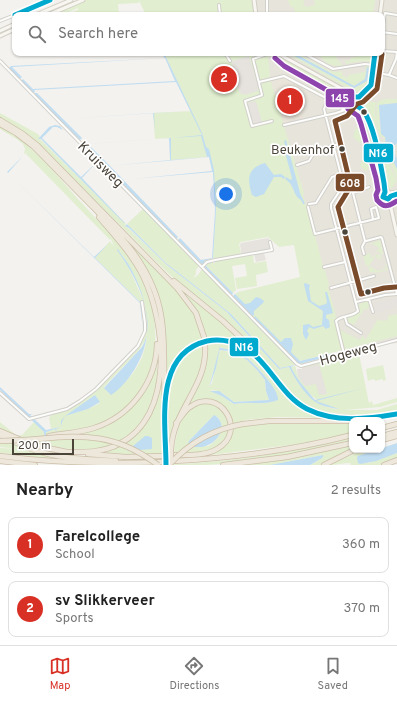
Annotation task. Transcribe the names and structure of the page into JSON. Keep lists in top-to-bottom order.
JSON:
{
  "streets": {
    "street": ["Kruisweg", "Hogeweg"]
  },
  "crossings": [
    ["Kruisweg", "Hogeweg"]
  ],
  "places": ["Beukenhof"],
  "lines": ["transit line N16", "transit line 608", "transit line 145"],
  "scale_bar": "200 m",
  "page": {
    "search": "Search here",
    "pins": ["2", "1"],
    "scale": "200 m",
    "heading": ["Nearby", "2 results"],
    "list": [
      {
        "mark": "1",
        "name": "Farelcollege",
        "note": "School",
        "value": "360 m"
      },
      {
        "mark": "2",
        "name": "sv Slikkerveer",
        "note": "Sports",
        "value": "370 m"
      }
    ],
    "nav": ["Map", "Directions", "Saved"]
  }
}
